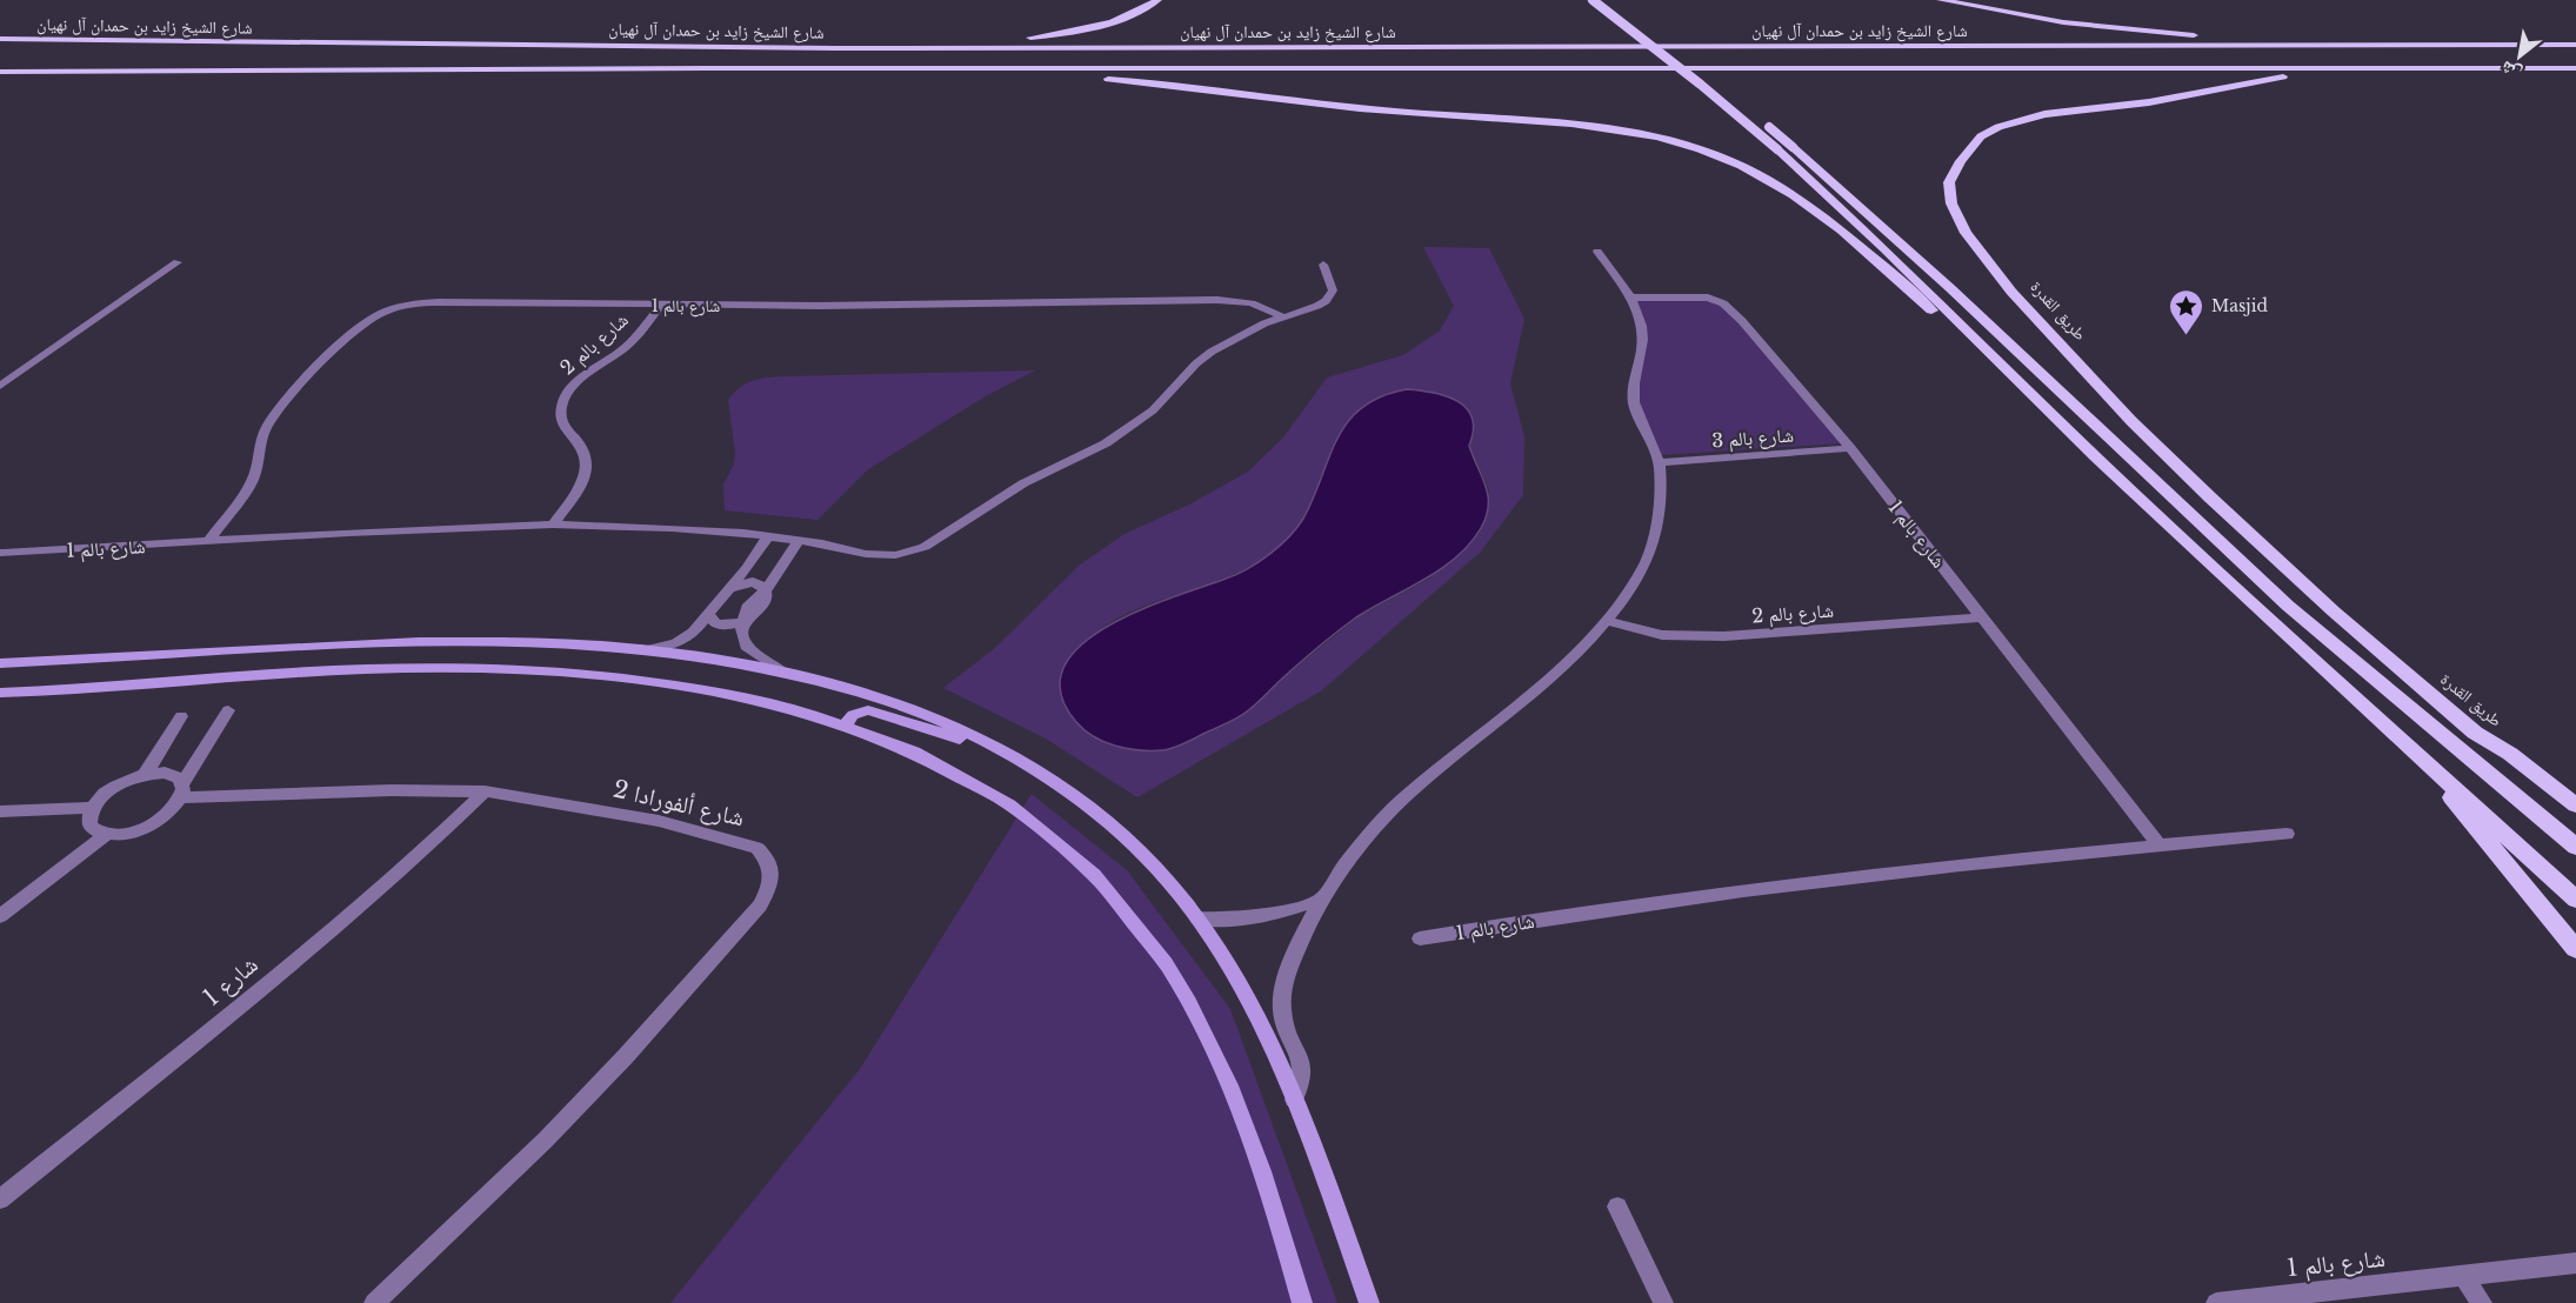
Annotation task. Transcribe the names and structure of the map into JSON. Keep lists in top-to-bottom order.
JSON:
{
  "streets": {
    "main road": ["شارع الشيخ زايد بن حمدان آل نهيان", "طريق القدرة"],
    "street": [
      "شارع بالم 1",
      "شارع بالم 2",
      "شارع بالم 3",
      "شارع ألفورادا 2",
      "شارع 1"
    ]
  },
  "crossings": [
    ["شارع الشيخ زايد بن حمدان آل نهيان", "طريق القدرة"],
    ["شارع بالم 1", "شارع بالم 2"],
    ["شارع بالم 1", "شارع بالم 3"],
    ["شارع ألفورادا 2", "شارع 1"]
  ],
  "places": {
    "place": ["Masjid"]
  },
  "north": "bottom left"
}
